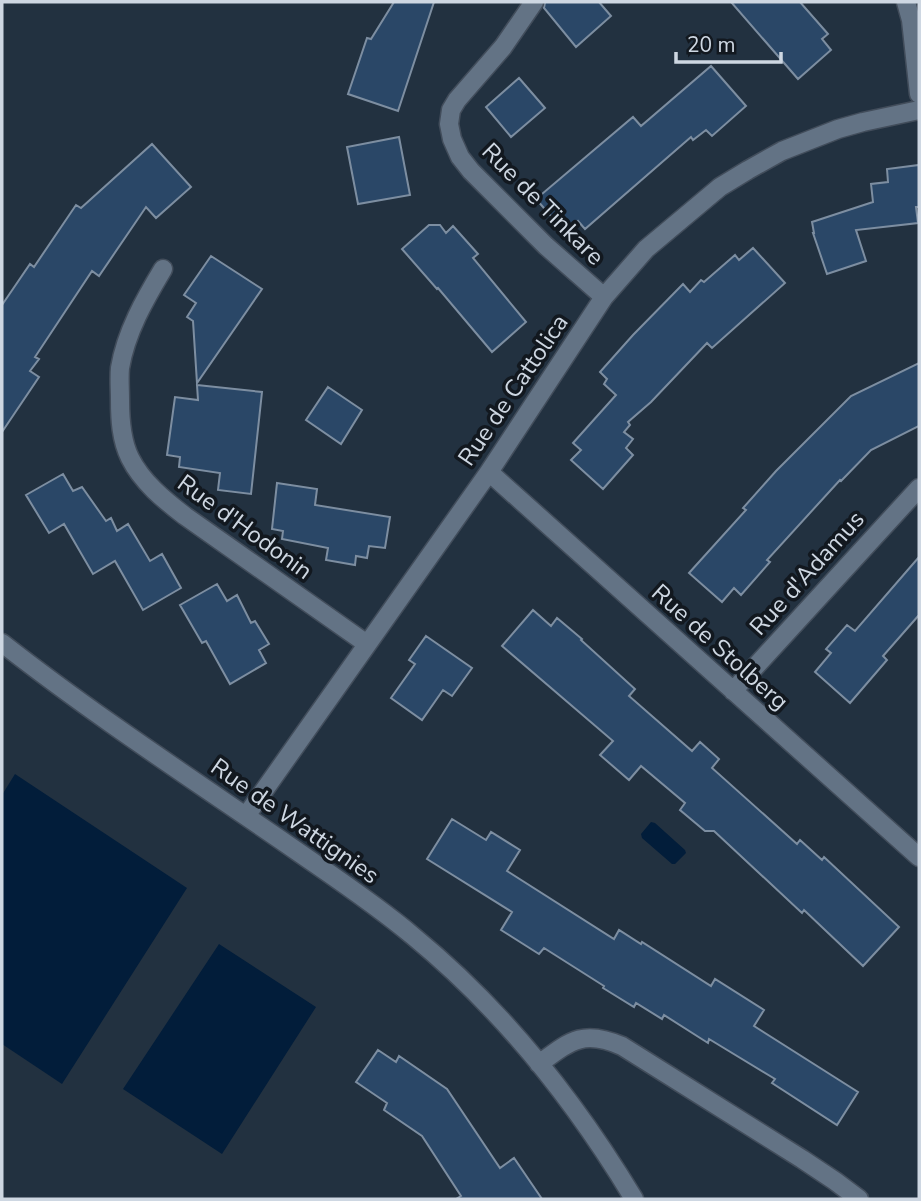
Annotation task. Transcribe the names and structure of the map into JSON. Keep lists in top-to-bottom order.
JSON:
{
  "streets": {
    "street": [
      "Rue de Tinkare",
      "Rue de Cattolica",
      "Rue d'Hodonin",
      "Rue d'Adamus",
      "Rue de Stolberg",
      "Rue de Wattignies"
    ]
  },
  "crossings": [
    ["Rue de Tinkare", "Rue de Cattolica"],
    ["Rue de Cattolica", "Rue d'Hodonin"],
    ["Rue de Cattolica", "Rue de Stolberg"],
    ["Rue de Cattolica", "Rue de Wattignies"],
    ["Rue d'Adamus", "Rue de Stolberg"]
  ],
  "scale_bar": "20 m"
}
